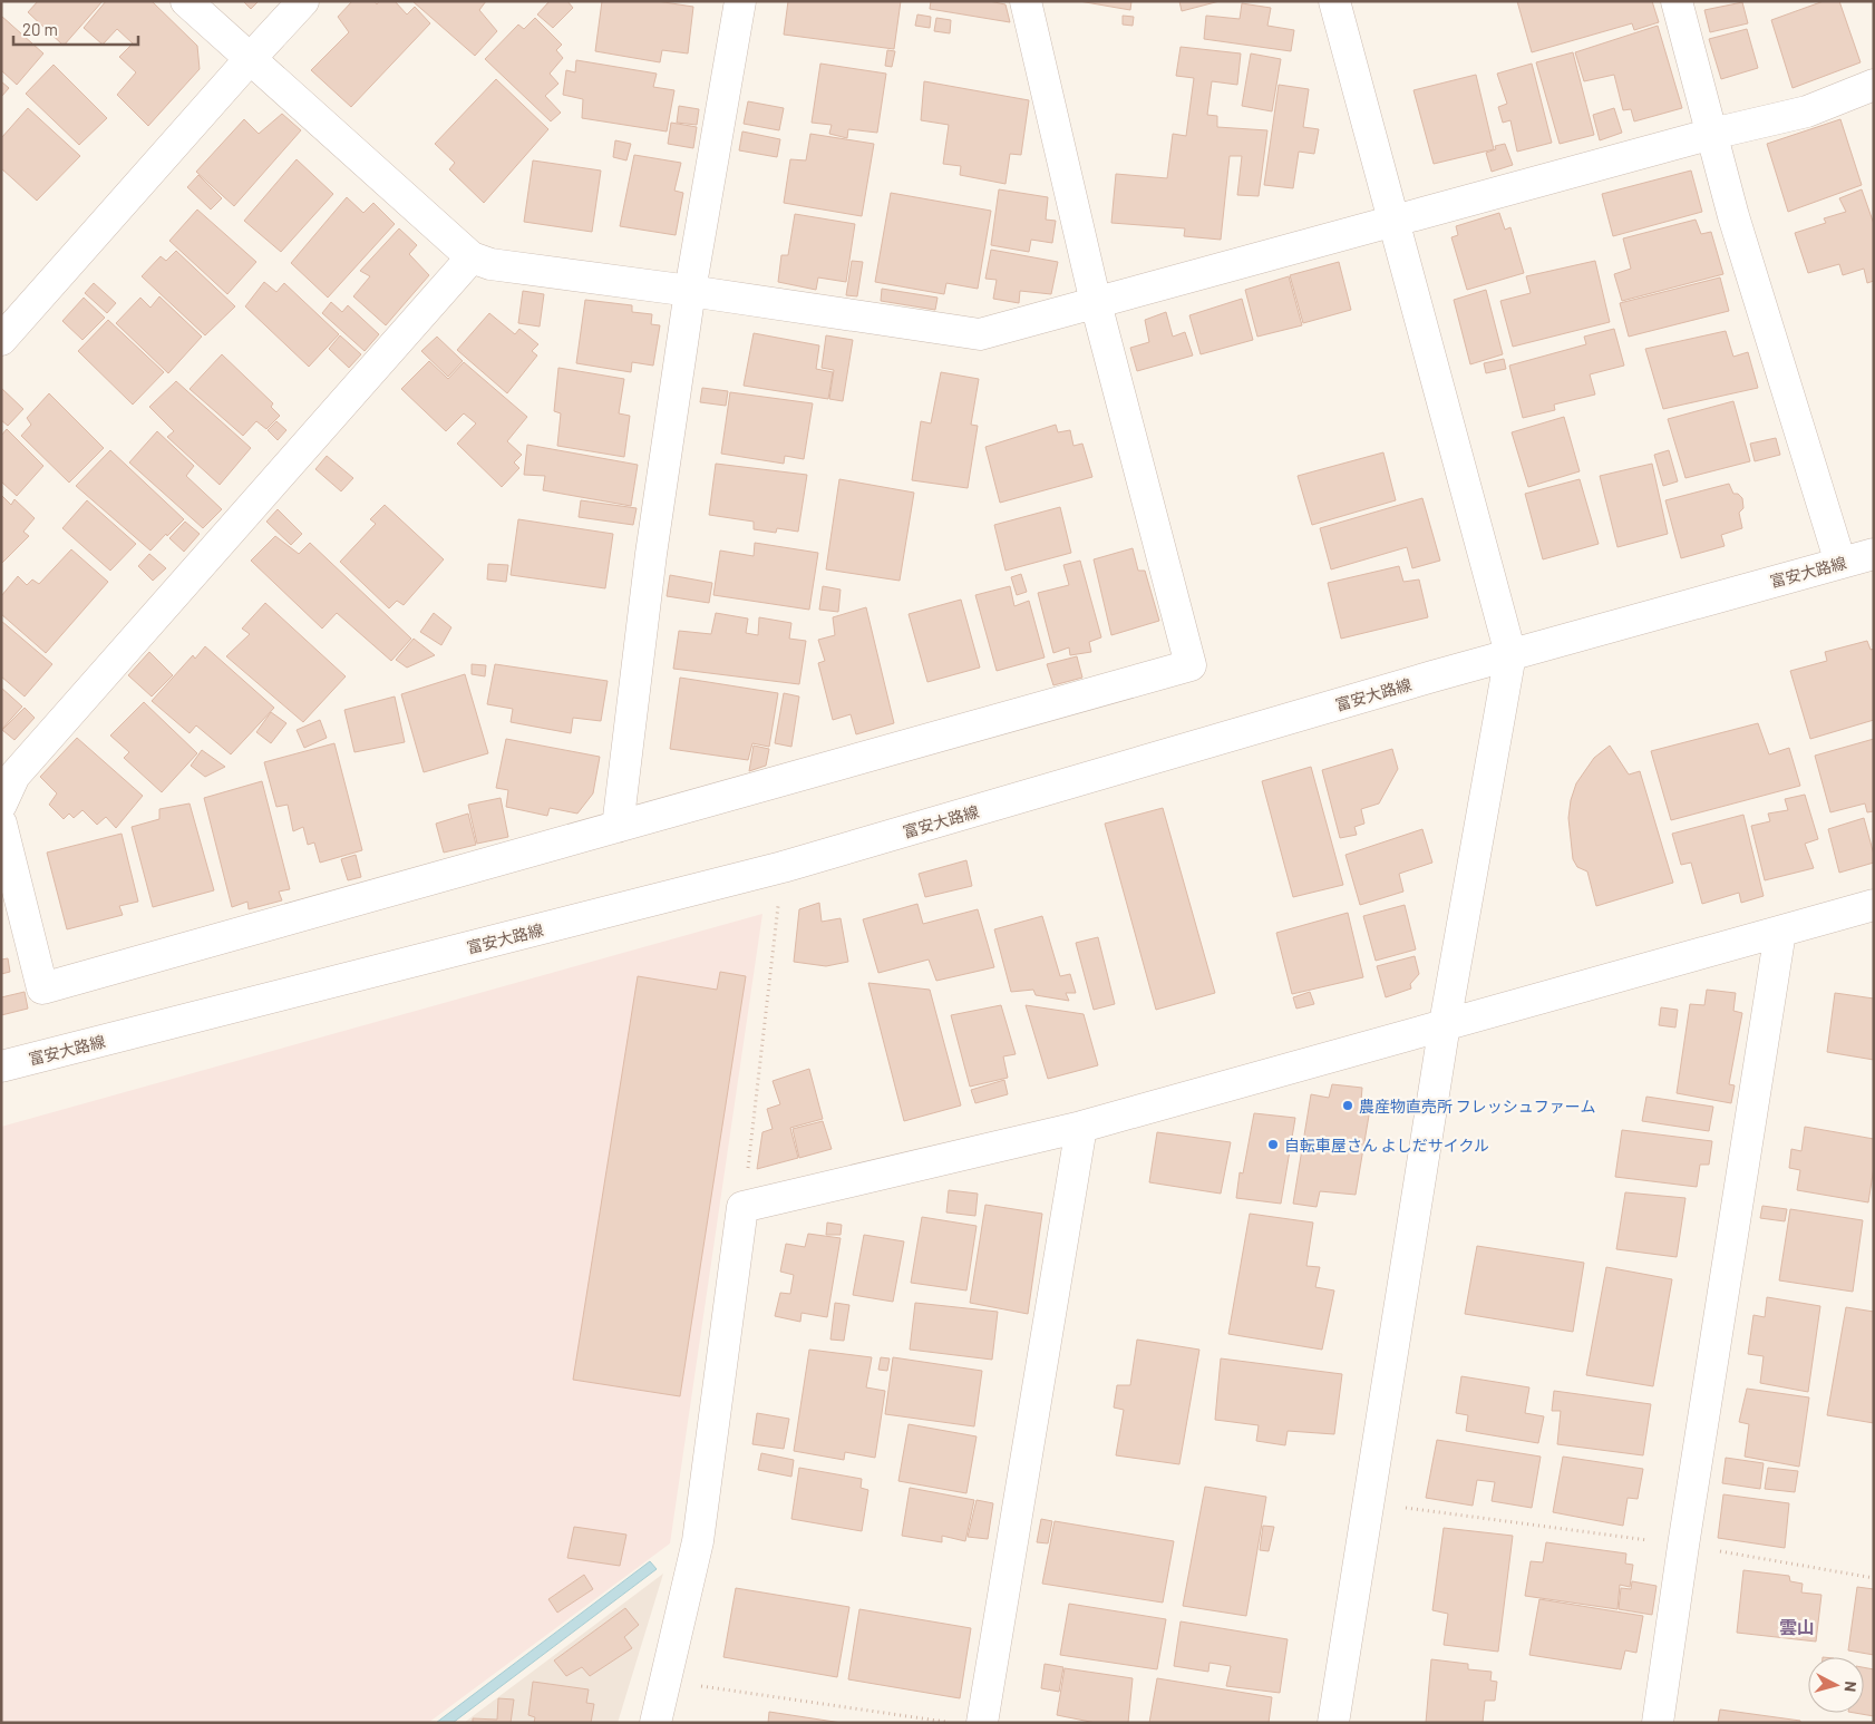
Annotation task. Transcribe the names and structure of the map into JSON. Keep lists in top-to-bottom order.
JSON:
{
  "streets": {
    "street": ["富安大路線"]
  },
  "districts": ["雲山"],
  "places": ["農産物直売所 フレッシュファーム", "自転車屋さん よしだサイクル"],
  "scale_bar": "20 m",
  "north": "right"
}
